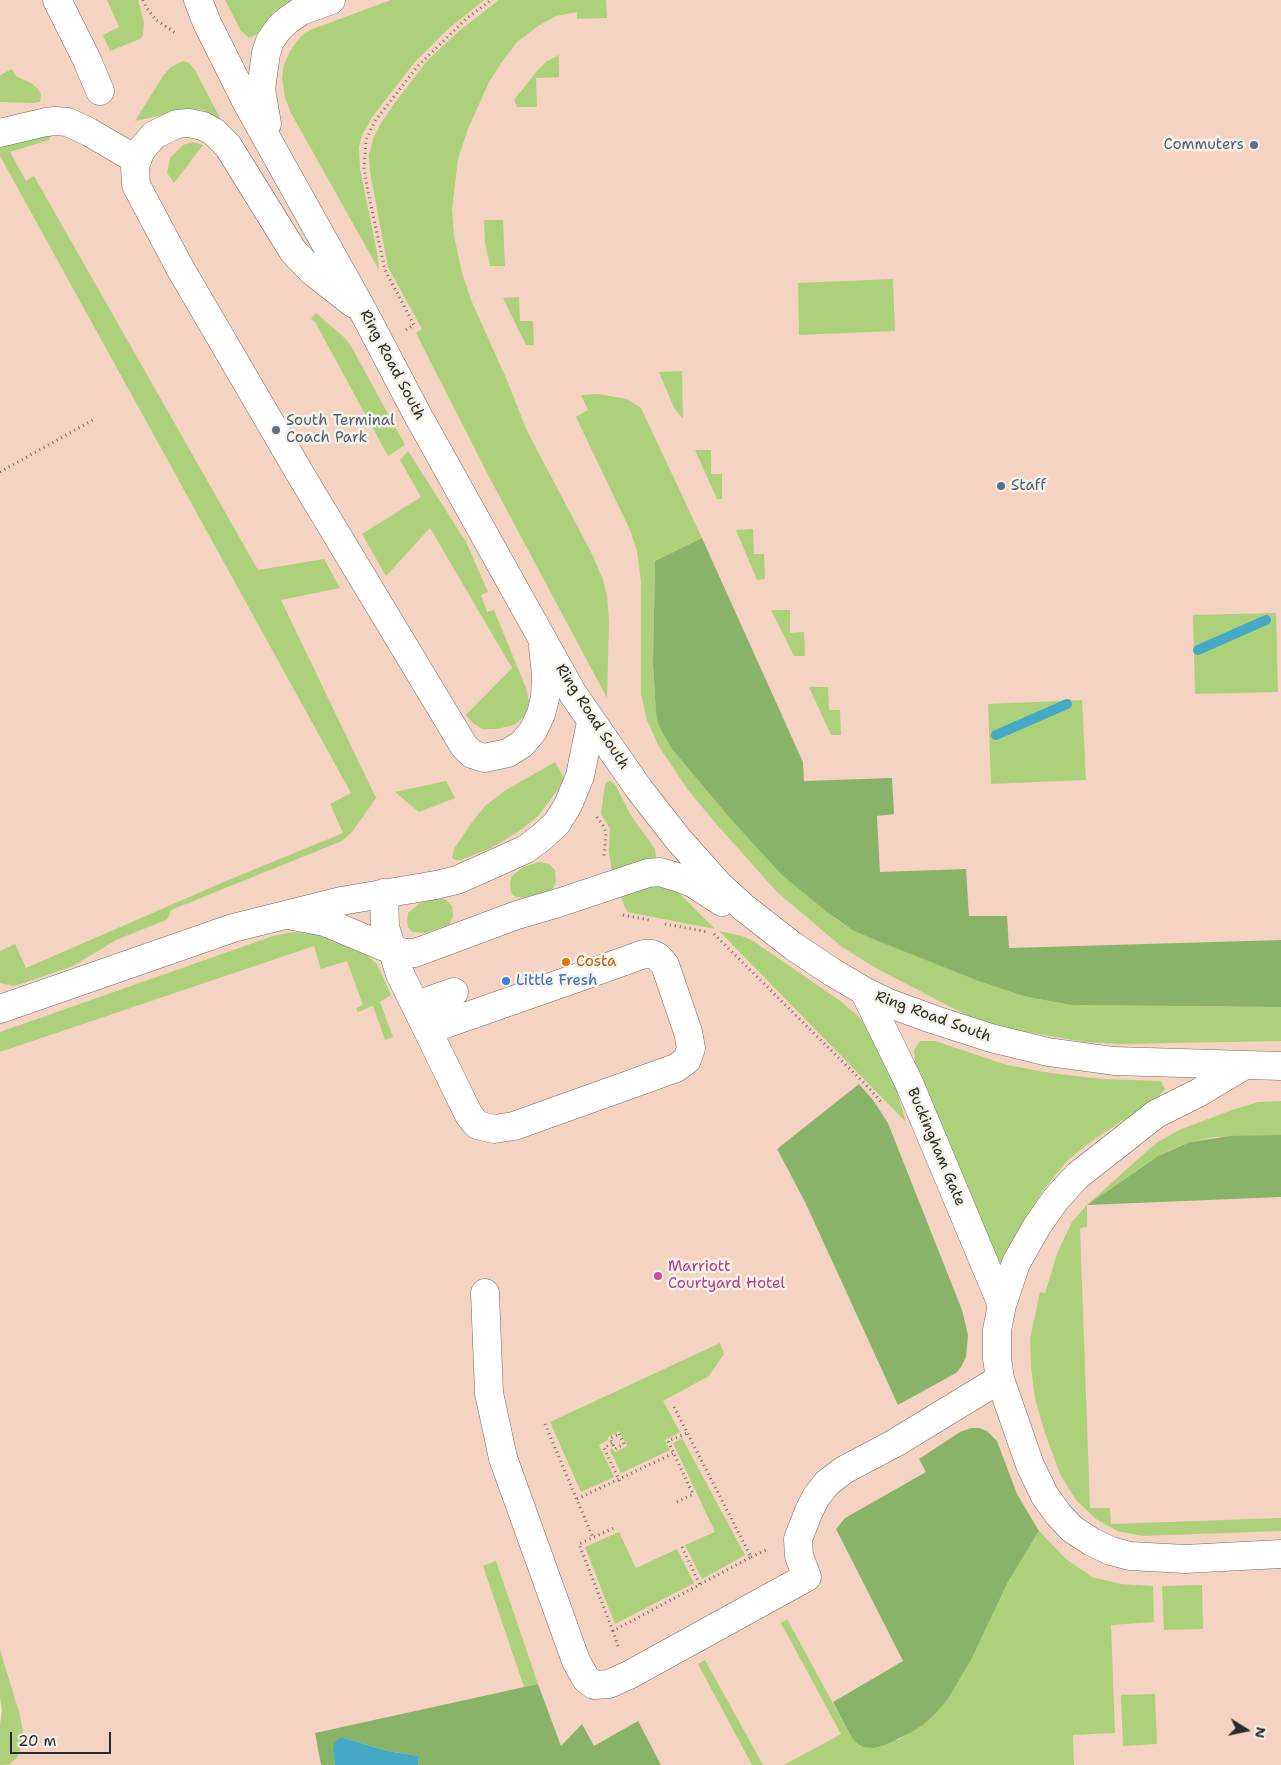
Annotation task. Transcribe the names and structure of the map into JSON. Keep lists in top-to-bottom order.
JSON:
{
  "streets": {
    "street": ["Ring Road South", "Buckingham Gate"]
  },
  "crossings": [
    ["Ring Road South", "Buckingham Gate"]
  ],
  "places": [
    "Commuters",
    "South Terminal Coach Park",
    "Staff",
    "Costa",
    "Little Fresh",
    "Marriott Courtyard Hotel"
  ],
  "scale_bar": "20 m",
  "north": "right"
}
